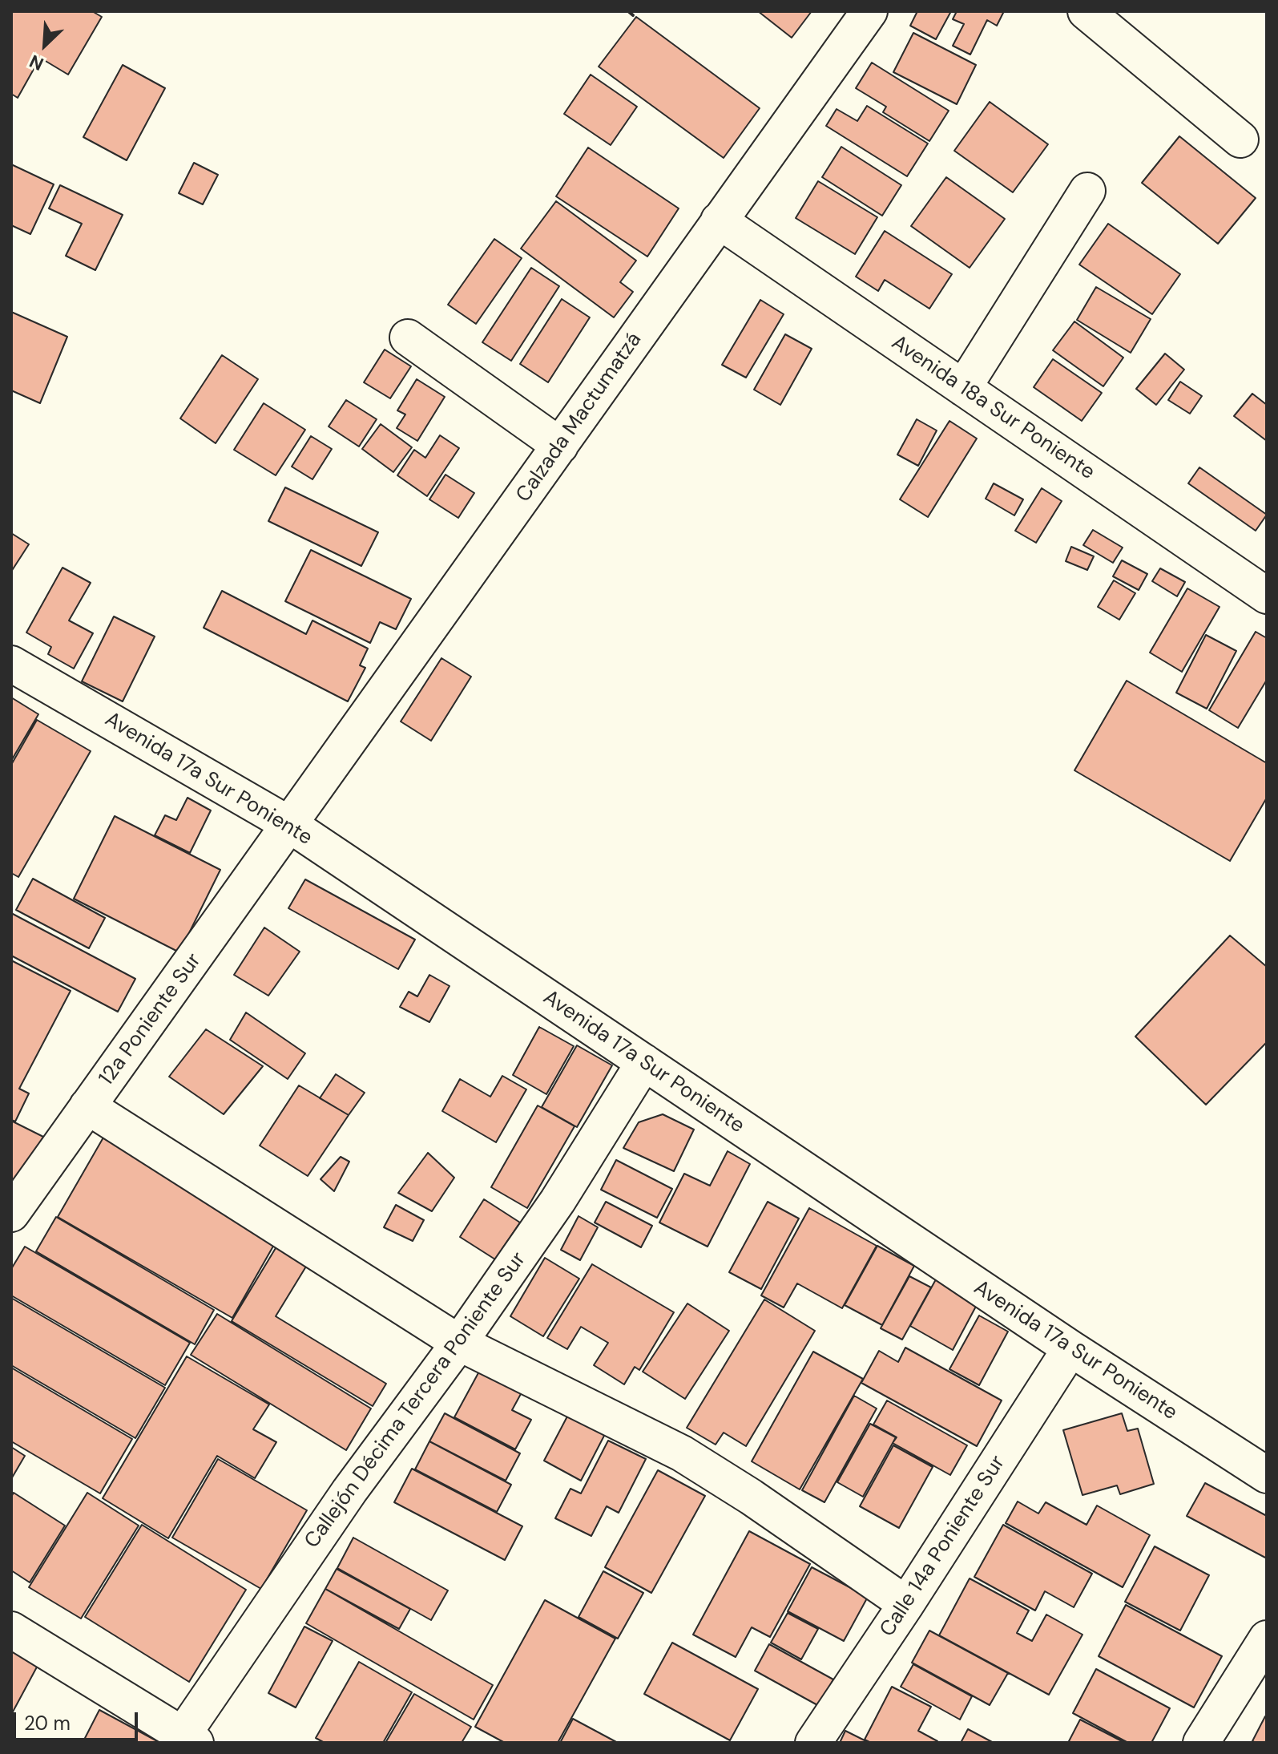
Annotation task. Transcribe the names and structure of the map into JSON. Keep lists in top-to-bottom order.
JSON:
{
  "streets": {
    "street": [
      "Avenida 18a Sur Poniente",
      "Calzada Mactumatzá",
      "Avenida 17a Sur Poniente",
      "12a Poniente Sur",
      "Callejón Décima Tercera Poniente Sur",
      "Calle 14a Poniente Sur"
    ]
  },
  "crossings": [
    ["Avenida 18a Sur Poniente", "Calzada Mactumatzá"],
    ["Calzada Mactumatzá", "Avenida 17a Sur Poniente"],
    ["Calzada Mactumatzá", "12a Poniente Sur"],
    ["Avenida 17a Sur Poniente", "12a Poniente Sur"],
    ["Avenida 17a Sur Poniente", "Callejón Décima Tercera Poniente Sur"],
    ["Avenida 17a Sur Poniente", "Calle 14a Poniente Sur"]
  ],
  "scale_bar": "20 m",
  "north": "bottom left"
}
